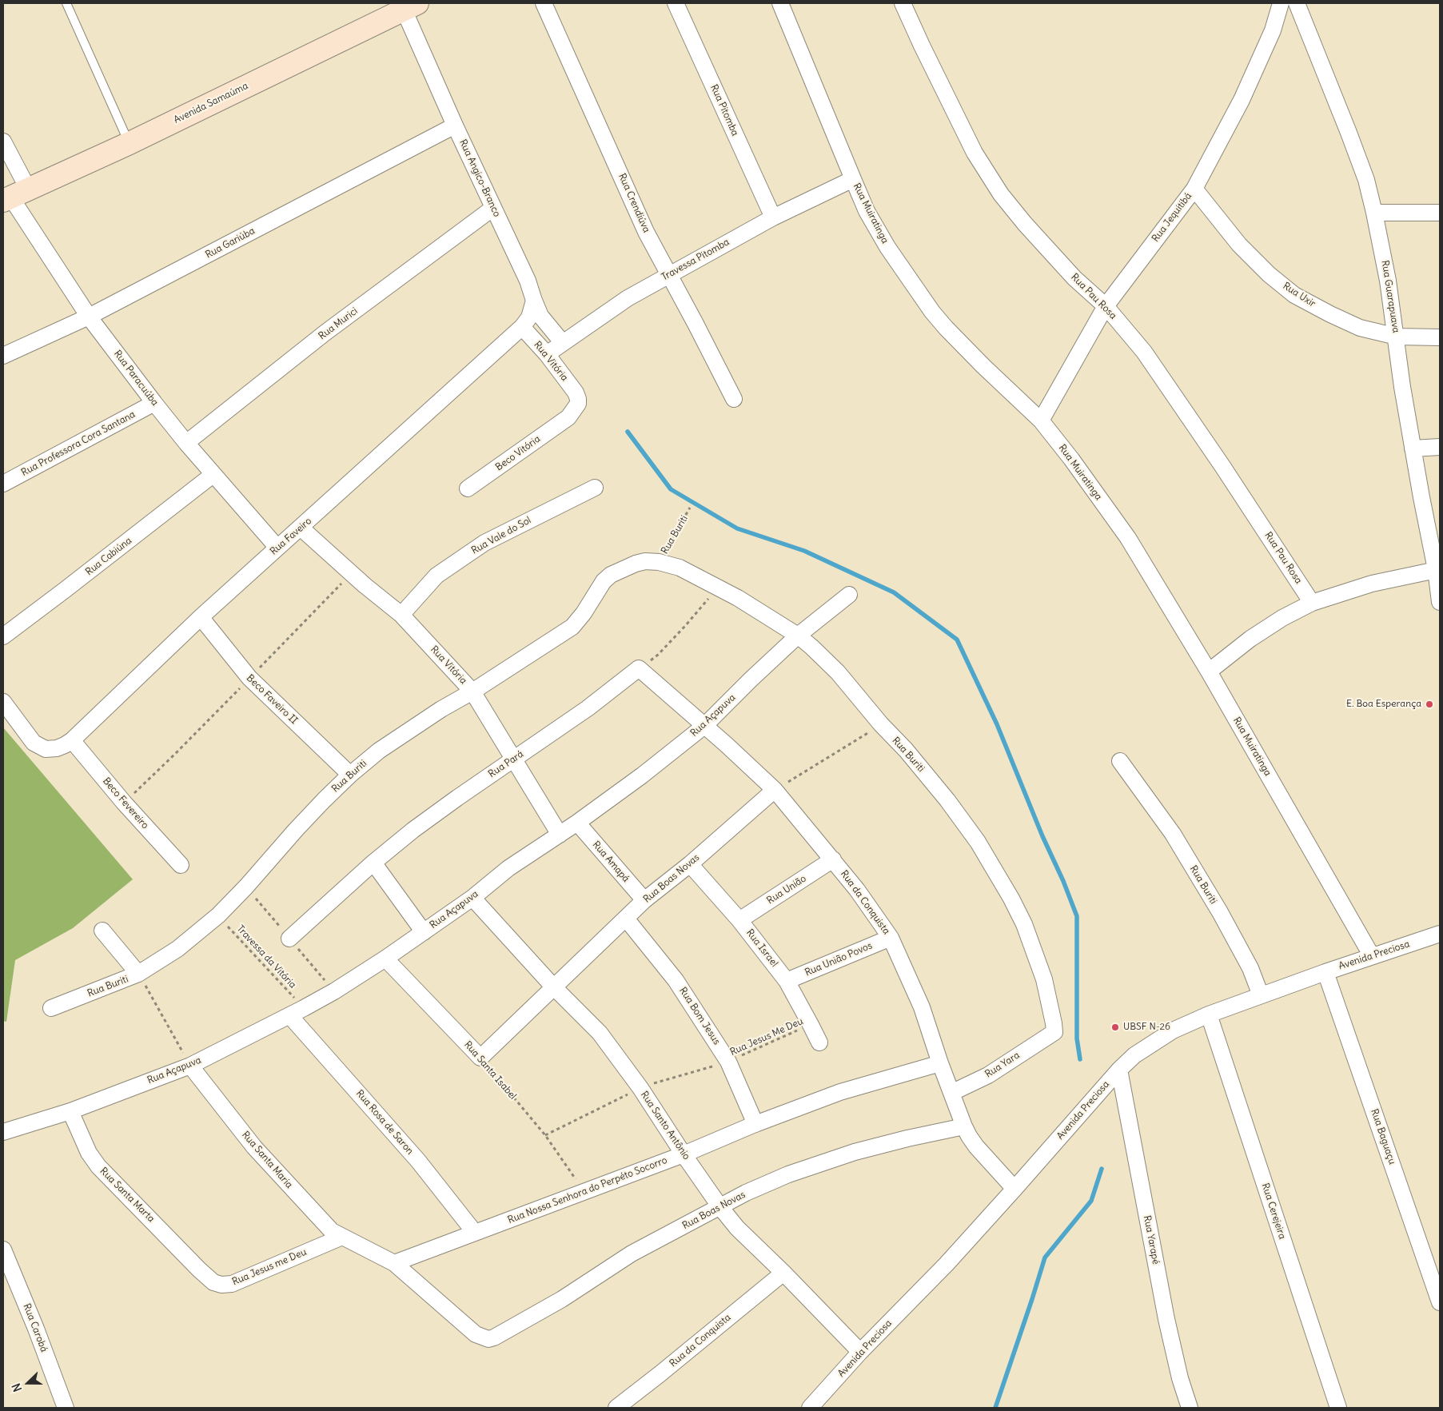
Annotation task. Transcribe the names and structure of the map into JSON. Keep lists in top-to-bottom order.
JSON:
{
  "streets": {
    "street": [
      "Avenida Samaúma",
      "Rua Pitomba",
      "Rua Angico-Branco",
      "Rua Crendiúva",
      "Rua Muiratinga",
      "Rua Jequitibá",
      "Rua Gariúba",
      "Travessa Pitomba",
      "Rua Uxir",
      "Rua Pau Rosa",
      "Rua Guarapuava",
      "Rua Murici",
      "Rua Vitória",
      "Rua Paracuúba",
      "Rua Professora Cora Santana",
      "Beco Vitória",
      "Rua Buriti",
      "Rua Vale do Sol",
      "Rua Faveiro",
      "Rua Cabiúna",
      "Beco Faveiro II",
      "Rua Açapuva",
      "Rua Pará",
      "Beco Fevereiro",
      "Rua Amapá",
      "Rua Boas Novas",
      "Rua União",
      "Rua da Conquista",
      "Rua Israel",
      "Avenida Preciosa",
      "Rua União Povos",
      "Rua Bom Jesus",
      "Rua Yara",
      "Rua Santa Isabel",
      "Rua Rosa de Saron",
      "Rua Santo Antônio",
      "Rua Baguaçu",
      "Rua Santa Maria",
      "Rua Nossa Senhora do Perpéto Socorro",
      "Rua Santa Marta",
      "Rua Cerejeira",
      "Rua Yarapé",
      "Rua Jesus me Deu",
      "Rua Carobá"
    ],
    "path": ["Travessa da Vitória", "Rua Jesus Me Deu"]
  },
  "crossings": [
    ["Avenida Samaúma", "Rua Angico-Branco"],
    ["Avenida Samaúma", "Rua Paracuúba"],
    ["Rua Pitomba", "Travessa Pitomba"],
    ["Rua Angico-Branco", "Rua Gariúba"],
    ["Rua Angico-Branco", "Travessa Pitomba"],
    ["Rua Angico-Branco", "Rua Murici"],
    ["Rua Angico-Branco", "Rua Faveiro"],
    ["Rua Crendiúva", "Travessa Pitomba"],
    ["Rua Muiratinga", "Rua Jequitibá"],
    ["Rua Muiratinga", "Travessa Pitomba"],
    ["Rua Muiratinga", "Avenida Preciosa"],
    ["Rua Jequitibá", "Rua Uxir"],
    ["Rua Jequitibá", "Rua Pau Rosa"],
    ["Rua Gariúba", "Rua Paracuúba"],
    ["Travessa Pitomba", "Rua Vitória"],
    ["Rua Uxir", "Rua Guarapuava"],
    ["Rua Murici", "Rua Paracuúba"],
    ["Rua Vitória", "Beco Vitória"],
    ["Rua Vitória", "Rua Buriti"],
    ["Rua Vitória", "Rua Vale do Sol"],
    ["Rua Vitória", "Rua Faveiro"],
    ["Rua Vitória", "Rua Açapuva"],
    ["Rua Vitória", "Rua Pará"],
    ["Rua Paracuúba", "Rua Professora Cora Santana"],
    ["Rua Paracuúba", "Rua Faveiro"],
    ["Rua Paracuúba", "Rua Cabiúna"],
    ["Rua Buriti", "Beco Faveiro II"],
    ["Rua Buriti", "Rua Açapuva"],
    ["Rua Buriti", "Avenida Preciosa"],
    ["Rua Buriti", "Travessa da Vitória"],
    ["Rua Buriti", "Rua Yara"],
    ["Rua Faveiro", "Beco Faveiro II"],
    ["Rua Faveiro", "Beco Fevereiro"],
    ["Rua Açapuva", "Rua Amapá"],
    ["Rua Açapuva", "Rua da Conquista"],
    ["Rua Açapuva", "Travessa da Vitória"],
    ["Rua Açapuva", "Rua Santa Isabel"],
    ["Rua Açapuva", "Rua Rosa de Saron"],
    ["Rua Açapuva", "Rua Santo Antônio"],
    ["Rua Açapuva", "Rua Santa Maria"],
    ["Rua Açapuva", "Rua Santa Marta"],
    ["Rua Pará", "Rua da Conquista"],
    ["Rua Amapá", "Rua Boas Novas"],
    ["Rua Boas Novas", "Rua da Conquista"],
    ["Rua Boas Novas", "Rua Israel"],
    ["Rua Boas Novas", "Rua Bom Jesus"],
    ["Rua Boas Novas", "Rua Santa Isabel"],
    ["Rua Boas Novas", "Rua Santo Antônio"],
    ["Rua Boas Novas", "Rua Santa Maria"],
    ["Rua União", "Rua da Conquista"],
    ["Rua União", "Rua Israel"],
    ["Rua da Conquista", "Avenida Preciosa"],
    ["Rua da Conquista", "Rua União Povos"],
    ["Rua da Conquista", "Rua Yara"],
    ["Rua da Conquista", "Rua Santo Antônio"],
    ["Rua da Conquista", "Rua Nossa Senhora do Perpéto Socorro"],
    ["Rua Israel", "Rua União Povos"],
    ["Rua Israel", "Rua Jesus Me Deu"],
    ["Avenida Preciosa", "Rua Santo Antônio"],
    ["Avenida Preciosa", "Rua Baguaçu"],
    ["Avenida Preciosa", "Rua Cerejeira"],
    ["Avenida Preciosa", "Rua Yarapé"],
    ["Rua Bom Jesus", "Rua Jesus Me Deu"],
    ["Rua Bom Jesus", "Rua Nossa Senhora do Perpéto Socorro"],
    ["Rua Santa Isabel", "Rua Nossa Senhora do Perpéto Socorro"],
    ["Rua Rosa de Saron", "Rua Nossa Senhora do Perpéto Socorro"],
    ["Rua Santo Antônio", "Rua Nossa Senhora do Perpéto Socorro"],
    ["Rua Santa Maria", "Rua Nossa Senhora do Perpéto Socorro"],
    ["Rua Santa Maria", "Rua Jesus me Deu"],
    ["Rua Santa Marta", "Rua Jesus me Deu"]
  ],
  "places": ["E. Boa Esperança", "UBSF N-26"],
  "north": "left"
}
